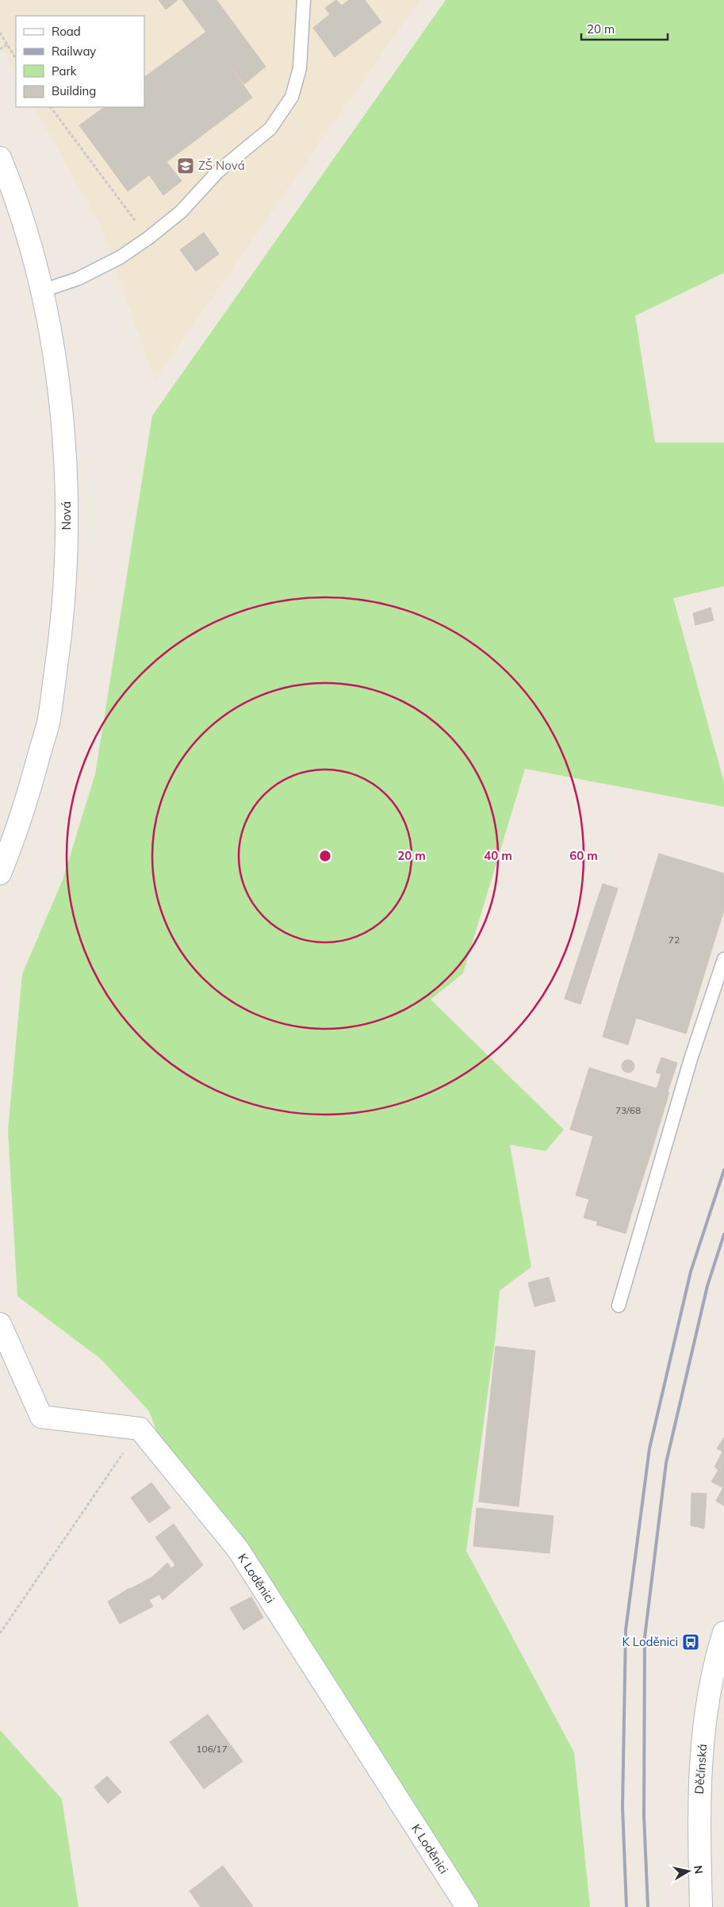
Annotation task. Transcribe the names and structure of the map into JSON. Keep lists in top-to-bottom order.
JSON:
{
  "streets": {
    "street": ["Nová", "K Loděnici", "Děčínská"]
  },
  "places": {
    "school or university": ["ZŠ Nová"],
    "bus stop": ["K Loděnici"]
  },
  "house_numbers": ["72", "73/68", "106/17"],
  "legend": [
    "Road",
    "Railway",
    "Park",
    "Building"
  ],
  "scale_bar": "20 m",
  "north": "right",
  "rings": ["20 m", "40 m", "60 m"]
}
